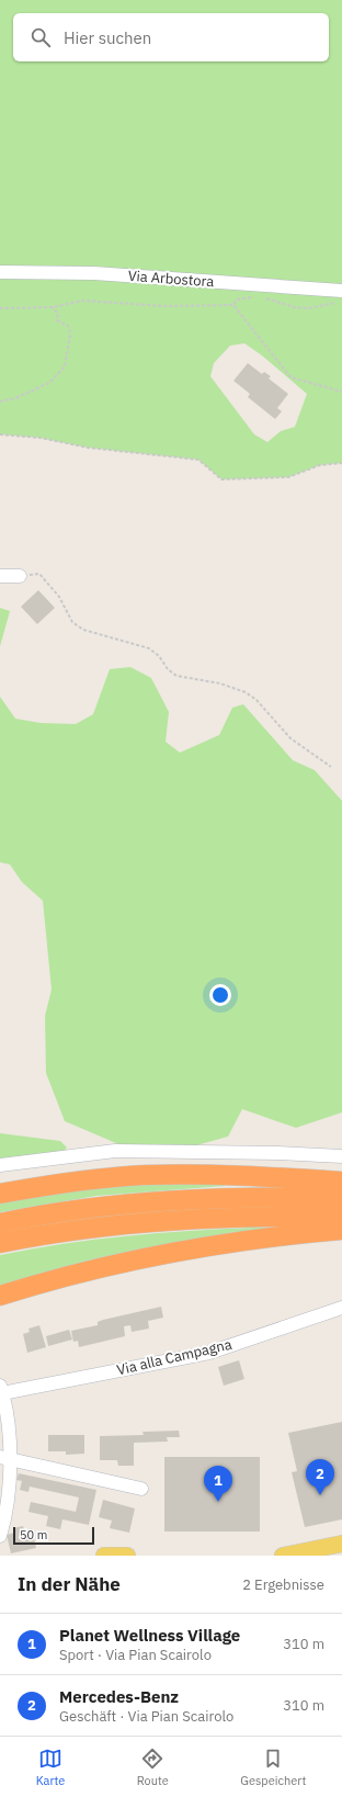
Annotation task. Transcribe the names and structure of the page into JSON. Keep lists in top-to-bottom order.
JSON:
{
  "streets": {
    "street": ["Via Arbostora", "Via alla Campagna"]
  },
  "scale_bar": "50 m",
  "page": {
    "search": "Hier suchen",
    "pins": ["2", "1"],
    "scale": "50 m",
    "heading": ["In der Nähe", "2 Ergebnisse"],
    "list": [
      {
        "mark": "1",
        "name": "Planet Wellness Village",
        "note": "Sport · Via Pian Scairolo",
        "value": "310 m"
      },
      {
        "mark": "2",
        "name": "Mercedes-Benz",
        "note": "Geschäft · Via Pian Scairolo",
        "value": "310 m"
      }
    ],
    "nav": ["Karte", "Route", "Gespeichert"]
  }
}
